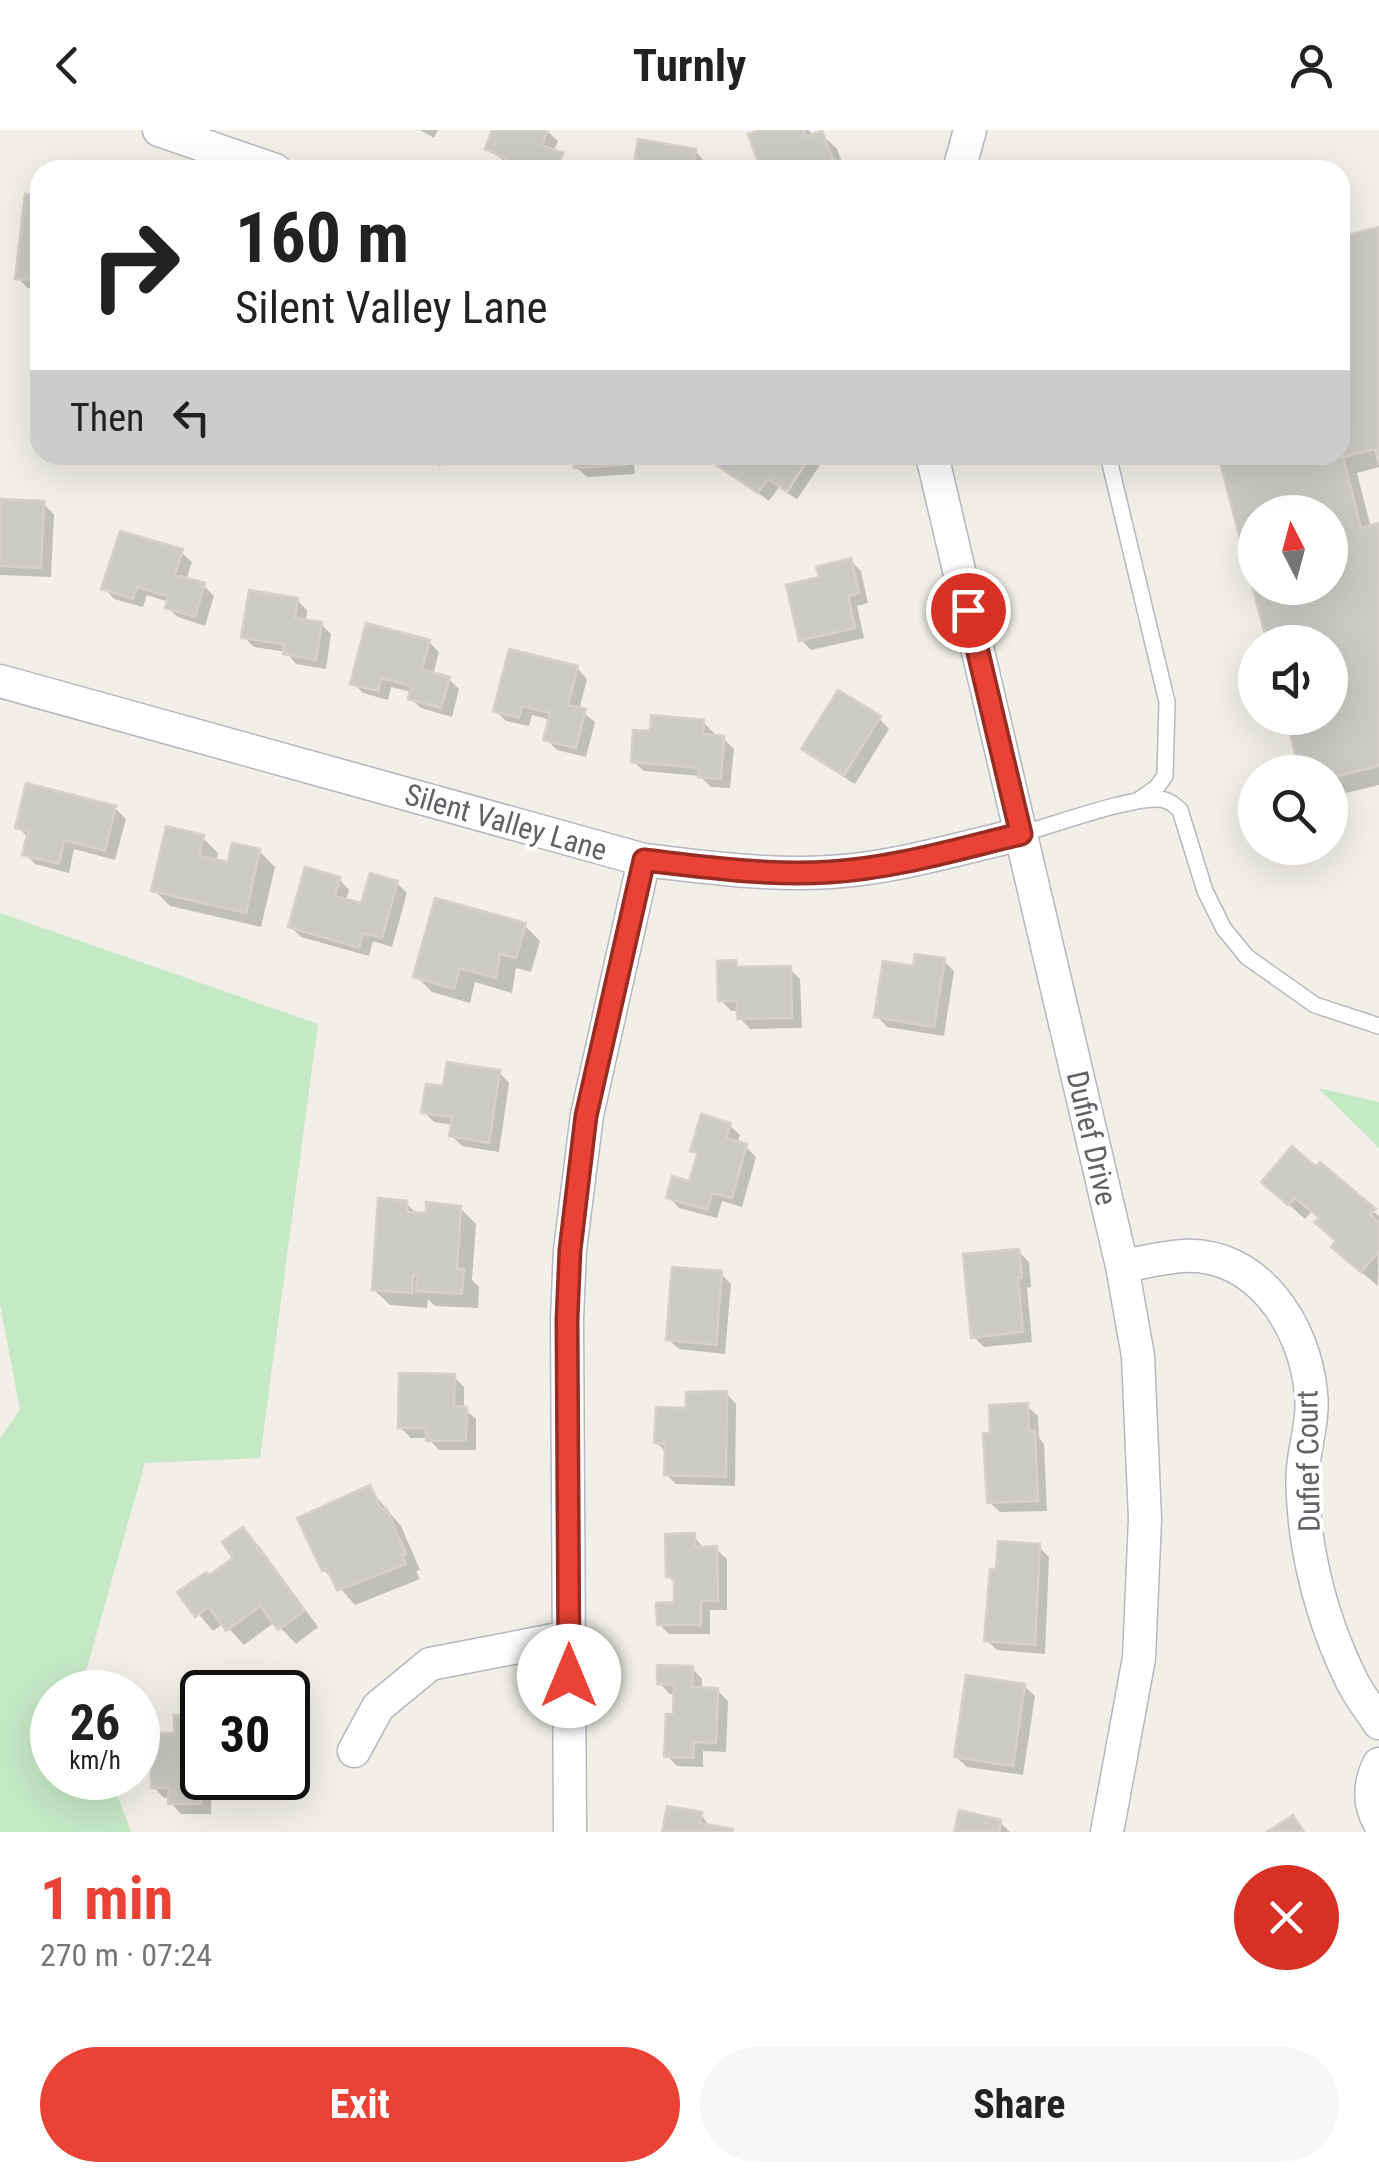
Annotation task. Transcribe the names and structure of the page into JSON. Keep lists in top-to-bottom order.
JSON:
{
  "streets": {
    "street": ["Silent Valley Lane", "Dufief Drive", "Dufief Court"]
  },
  "crossings": [
    ["Silent Valley Lane", "Dufief Drive"],
    ["Dufief Drive", "Dufief Court"]
  ],
  "north": "top",
  "page": {
    "header": "Turnly",
    "turn": ["160 m", "Silent Valley Lane"],
    "then": "Then",
    "speed": "26 km/h",
    "limit": "30",
    "heading": ["1 min", "270 m · 07:24"],
    "buttons": ["Exit", "Share"]
  }
}
